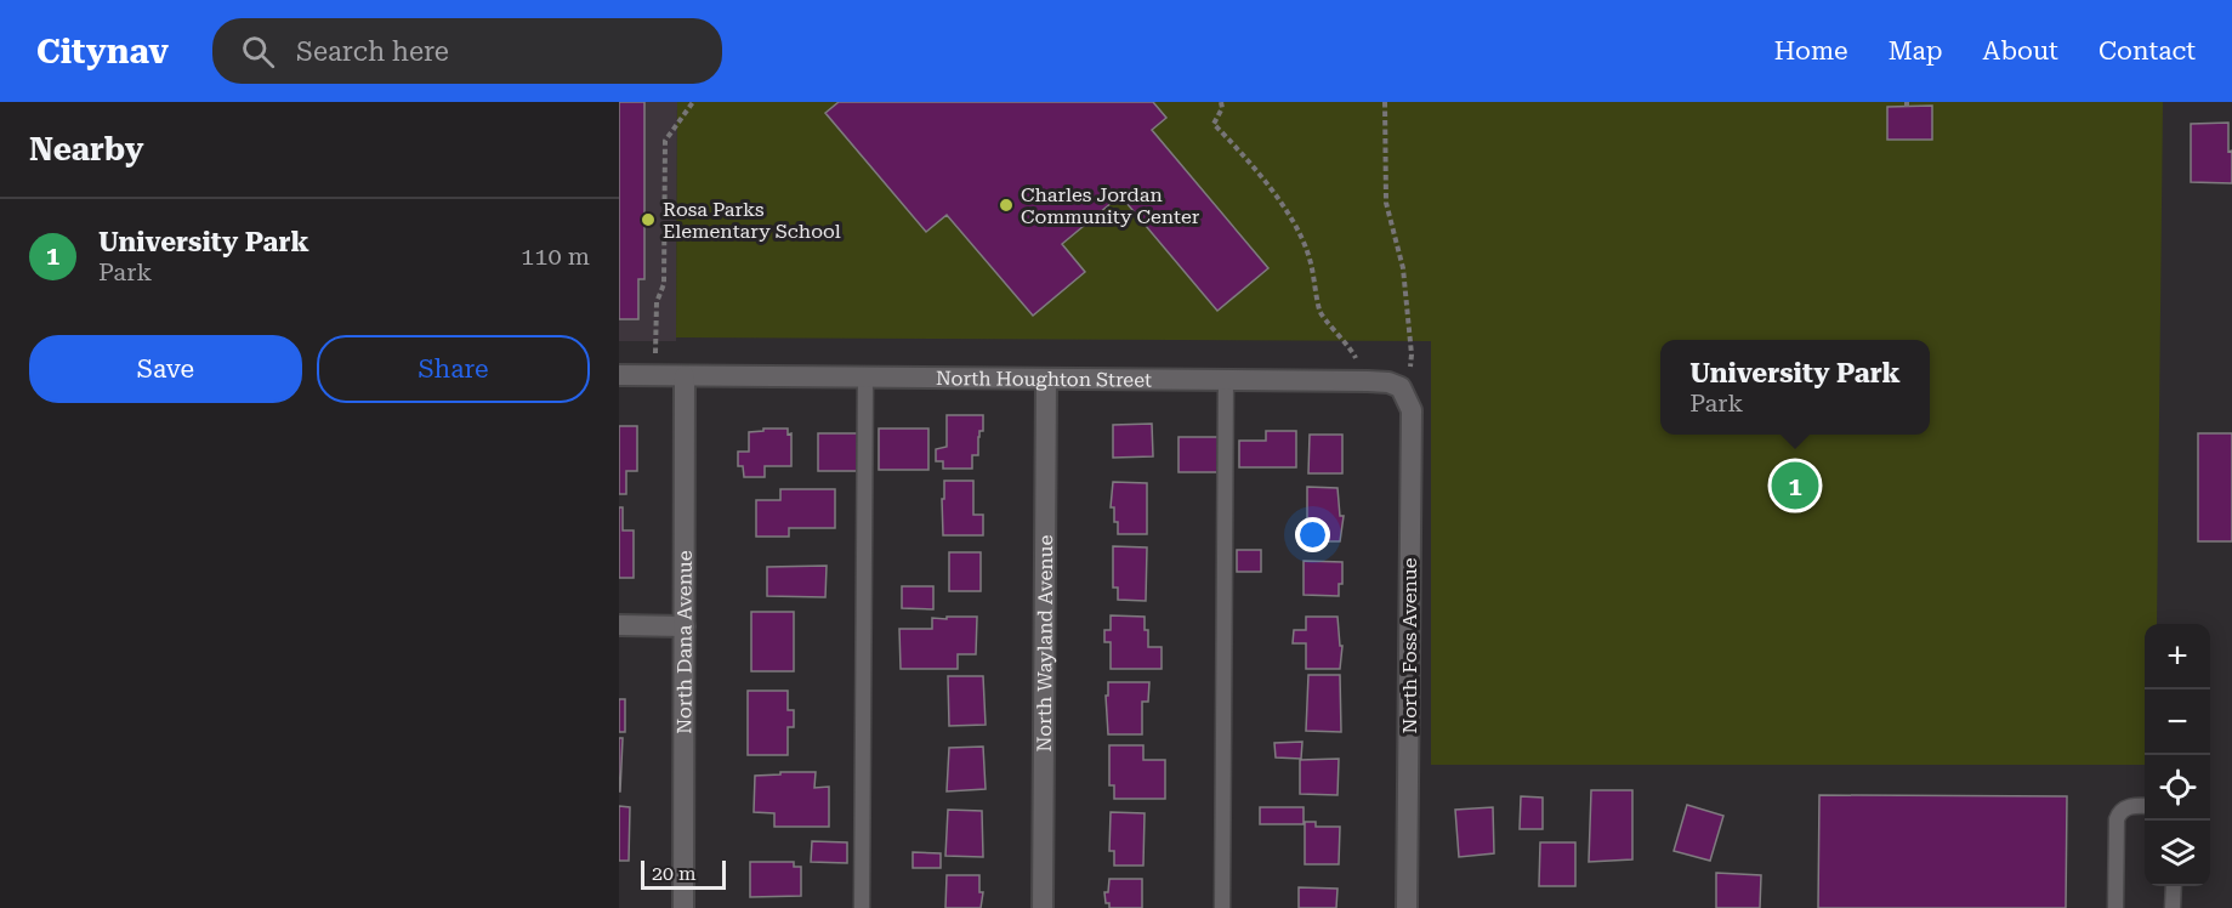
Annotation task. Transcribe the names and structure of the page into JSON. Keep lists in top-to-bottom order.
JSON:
{
  "streets": {
    "street": [
      "North Houghton Street",
      "North Dana Avenue",
      "North Wayland Avenue",
      "North Foss Avenue"
    ]
  },
  "crossings": [
    ["North Houghton Street", "North Dana Avenue"],
    ["North Houghton Street", "North Wayland Avenue"],
    ["North Houghton Street", "North Foss Avenue"]
  ],
  "places": ["Charles Jordan Community Center", "Rosa Parks Elementary School"],
  "scale_bar": "20 m",
  "page": {
    "header": "Citynav",
    "search": "Search here",
    "nav": [
      "Home",
      "Map",
      "About",
      "Contact"
    ],
    "heading": "Nearby",
    "list": [
      {
        "mark": "1",
        "name": "University Park",
        "note": "Park",
        "value": "110 m"
      }
    ],
    "buttons": ["Save", "Share"],
    "popup": ["University Park", "Park"],
    "pins": "1",
    "map_buttons": ["+", "−"],
    "scale": "20 m"
  }
}
